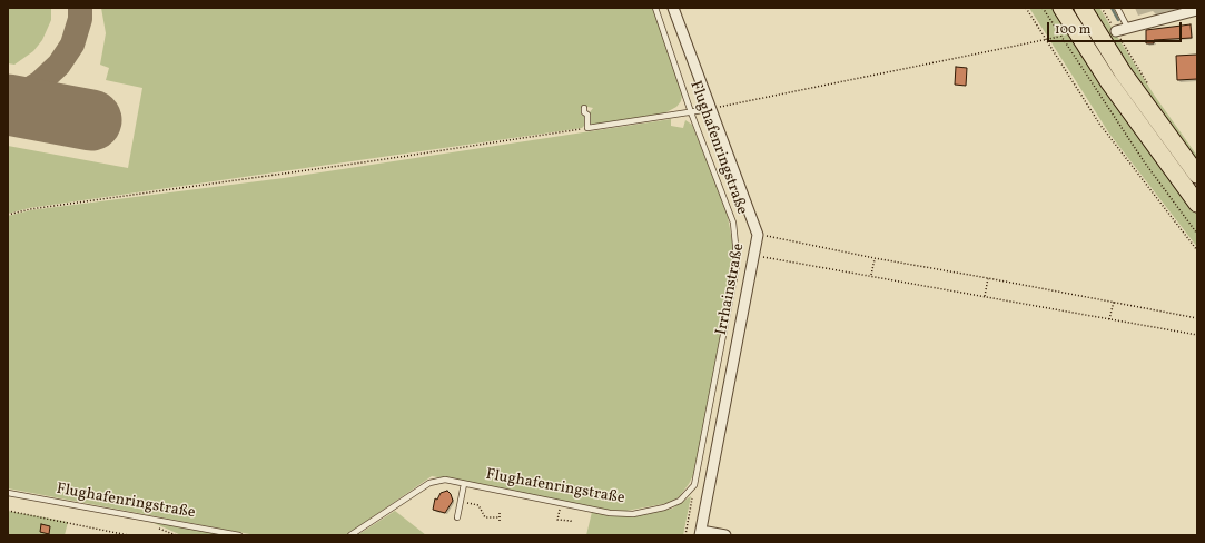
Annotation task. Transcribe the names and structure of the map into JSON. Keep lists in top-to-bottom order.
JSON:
{
  "streets": {
    "street": ["Irrhainstraße"],
    "lane": ["Flughafenringstraße"]
  },
  "scale_bar": "100 m"
}
